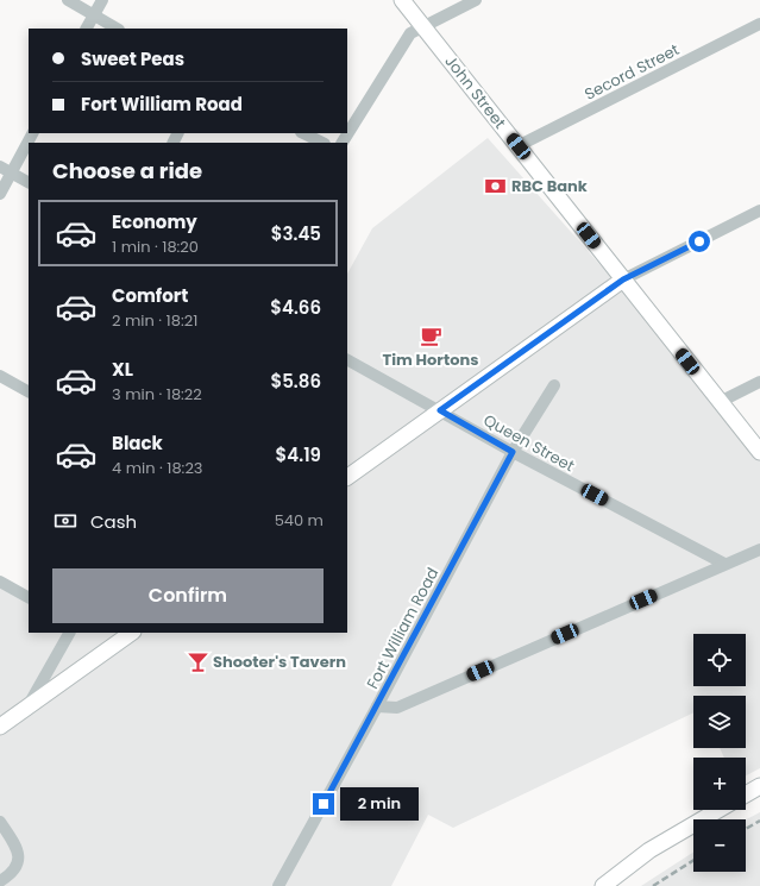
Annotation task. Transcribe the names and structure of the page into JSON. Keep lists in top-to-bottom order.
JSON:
{
  "streets": {
    "main road": ["John Street"],
    "street": ["Secord Street", "Queen Street", "Fort William Road"]
  },
  "crossings": [
    ["Secord Street", "John Street"],
    ["Queen Street", "Fort William Road"]
  ],
  "places": {
    "bank": ["RBC Bank"],
    "cafe": ["Tim Hortons"],
    "bar": ["Shooter's Tavern"]
  },
  "page": {
    "banner": ["Sweet Peas", "Fort William Road"],
    "heading": "Choose a ride",
    "list": [
      {
        "name": "Economy",
        "note": "1 min · 18:20",
        "value": "$3.45"
      },
      {
        "name": "Comfort",
        "note": "2 min · 18:21",
        "value": "$4.66"
      },
      {
        "name": "XL",
        "note": "3 min · 18:22",
        "value": "$5.86"
      },
      {
        "name": "Black",
        "note": "4 min · 18:23",
        "value": "$4.19"
      }
    ],
    "pay": ["Cash", "540 m"],
    "buttons": "Confirm",
    "map_buttons": ["+", "−"],
    "bubble": "2 min"
  }
}
